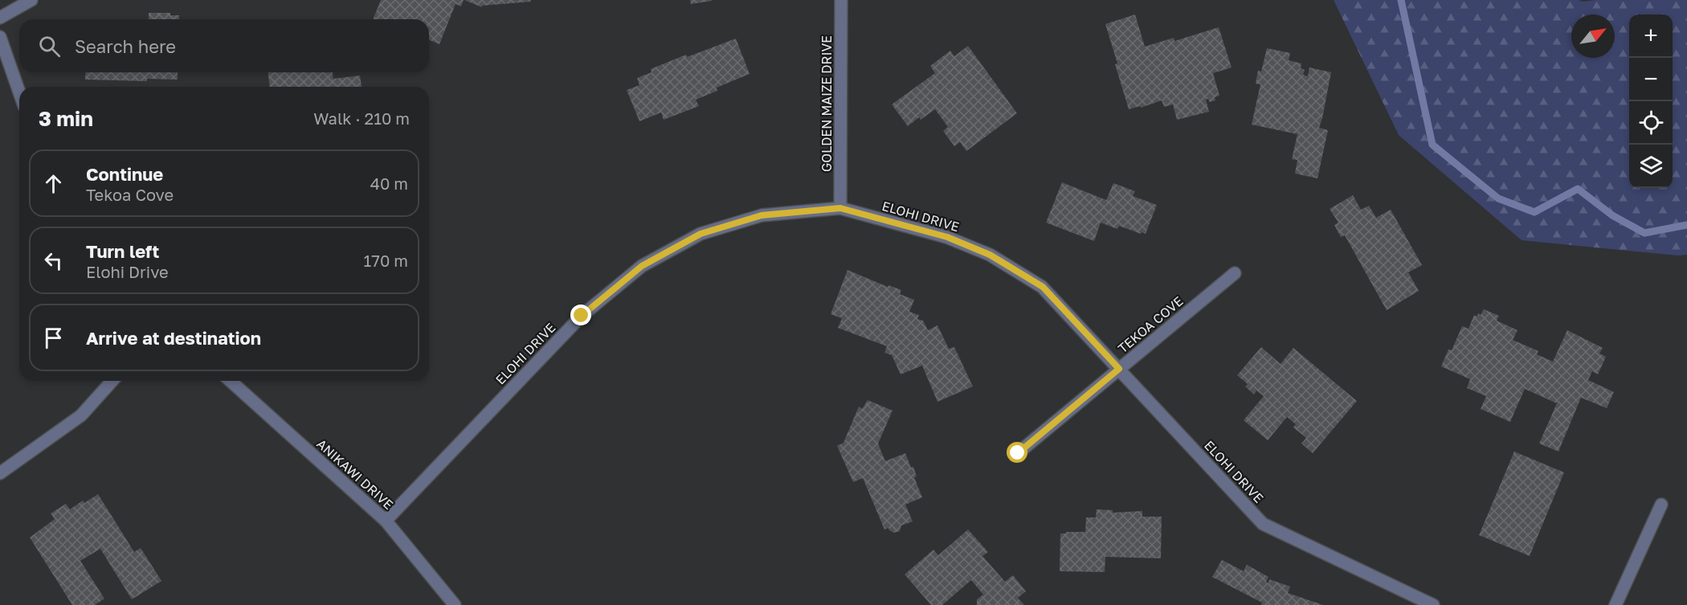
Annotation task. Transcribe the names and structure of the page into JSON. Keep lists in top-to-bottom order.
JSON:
{
  "streets": {
    "street": [
      "GOLDEN MAIZE DRIVE",
      "ELOHI DRIVE",
      "TEKOA COVE",
      "ANIKAWI DRIVE"
    ]
  },
  "crossings": [
    ["GOLDEN MAIZE DRIVE", "ELOHI DRIVE"],
    ["ELOHI DRIVE", "TEKOA COVE"],
    ["ELOHI DRIVE", "ANIKAWI DRIVE"]
  ],
  "north": "top right",
  "page": {
    "map_buttons": ["+", "−"],
    "search": "Search here",
    "heading": ["3 min", "Walk · 210 m"],
    "list": [
      ["Continue", "Tekoa Cove", "40 m"],
      ["Turn left", "Elohi Drive", "170 m"],
      "Arrive at destination"
    ]
  }
}
